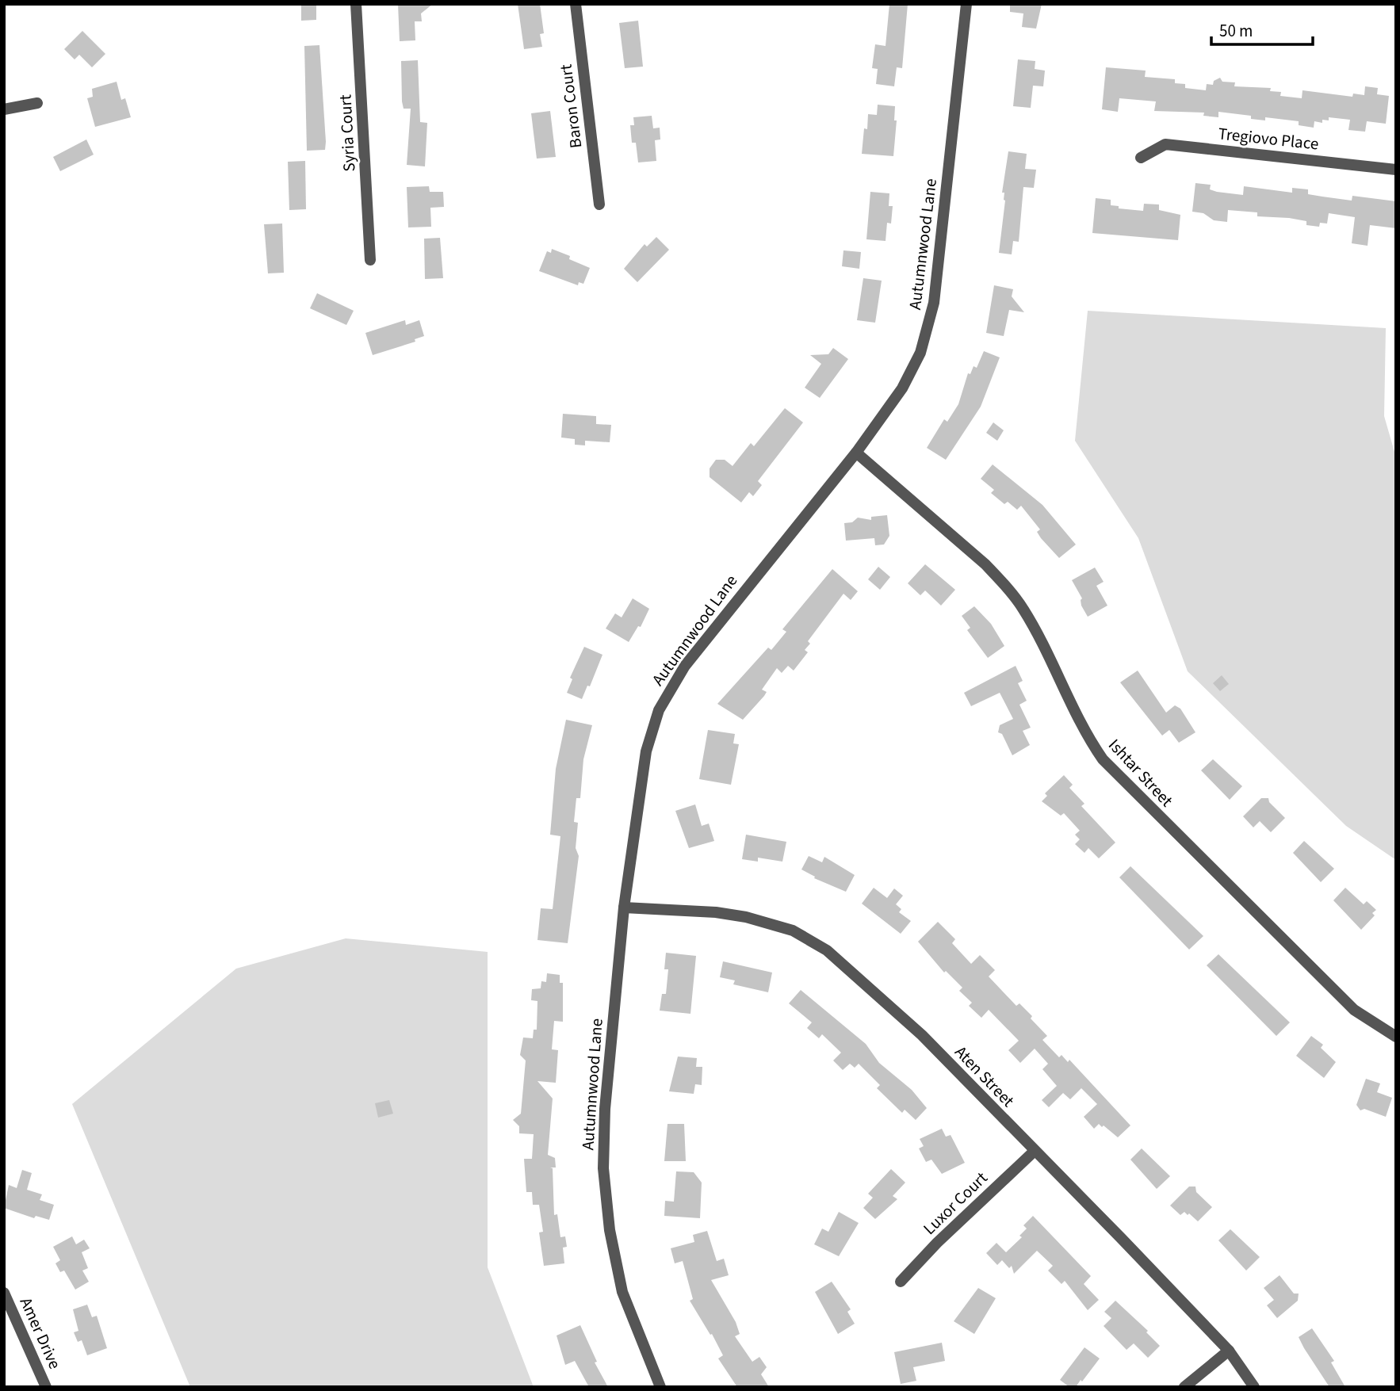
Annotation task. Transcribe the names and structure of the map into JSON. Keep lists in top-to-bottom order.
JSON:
{
  "streets": {
    "street": [
      "Baron Court",
      "Syria Court",
      "Tregiovo Place",
      "Autumnwood Lane",
      "Ishtar Street",
      "Aten Street",
      "Luxor Court",
      "Amer Drive"
    ]
  },
  "crossings": [
    ["Autumnwood Lane", "Ishtar Street"],
    ["Autumnwood Lane", "Aten Street"],
    ["Aten Street", "Luxor Court"]
  ],
  "scale_bar": "50 m"
}
